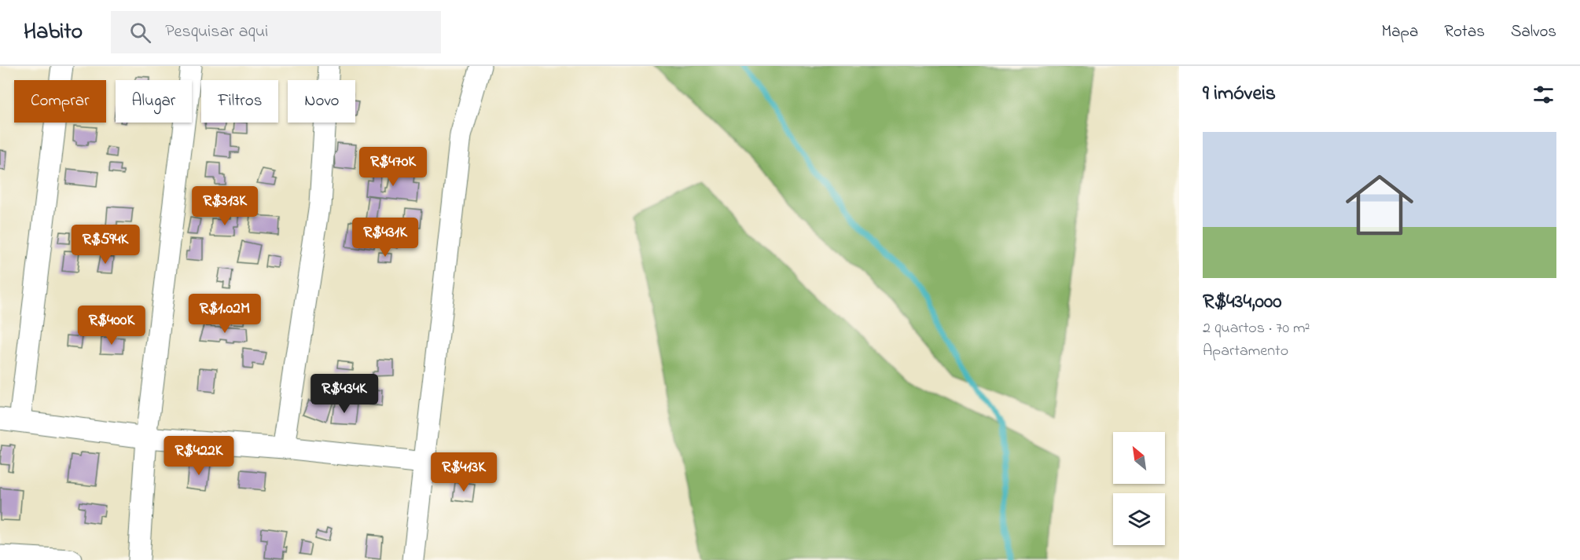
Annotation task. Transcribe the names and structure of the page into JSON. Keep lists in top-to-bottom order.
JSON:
{
  "north": "top left",
  "page": {
    "header": "Habito",
    "search": "Pesquisar aqui",
    "nav": ["Mapa", "Rotas", "Salvos"],
    "heading": "9 imóveis",
    "chip": [
      "Comprar",
      "Alugar",
      "Filtros",
      "Novo"
    ],
    "list": [
      {
        "name": "R$434,000",
        "note": "2 quartos · 70 m² · Apartamento"
      }
    ],
    "price": [
      "R$470K",
      "R$313K",
      "R$431K",
      "R$594K",
      "R$1.02M",
      "R$400K",
      "R$434K",
      "R$422K",
      "R$413K"
    ]
  }
}
